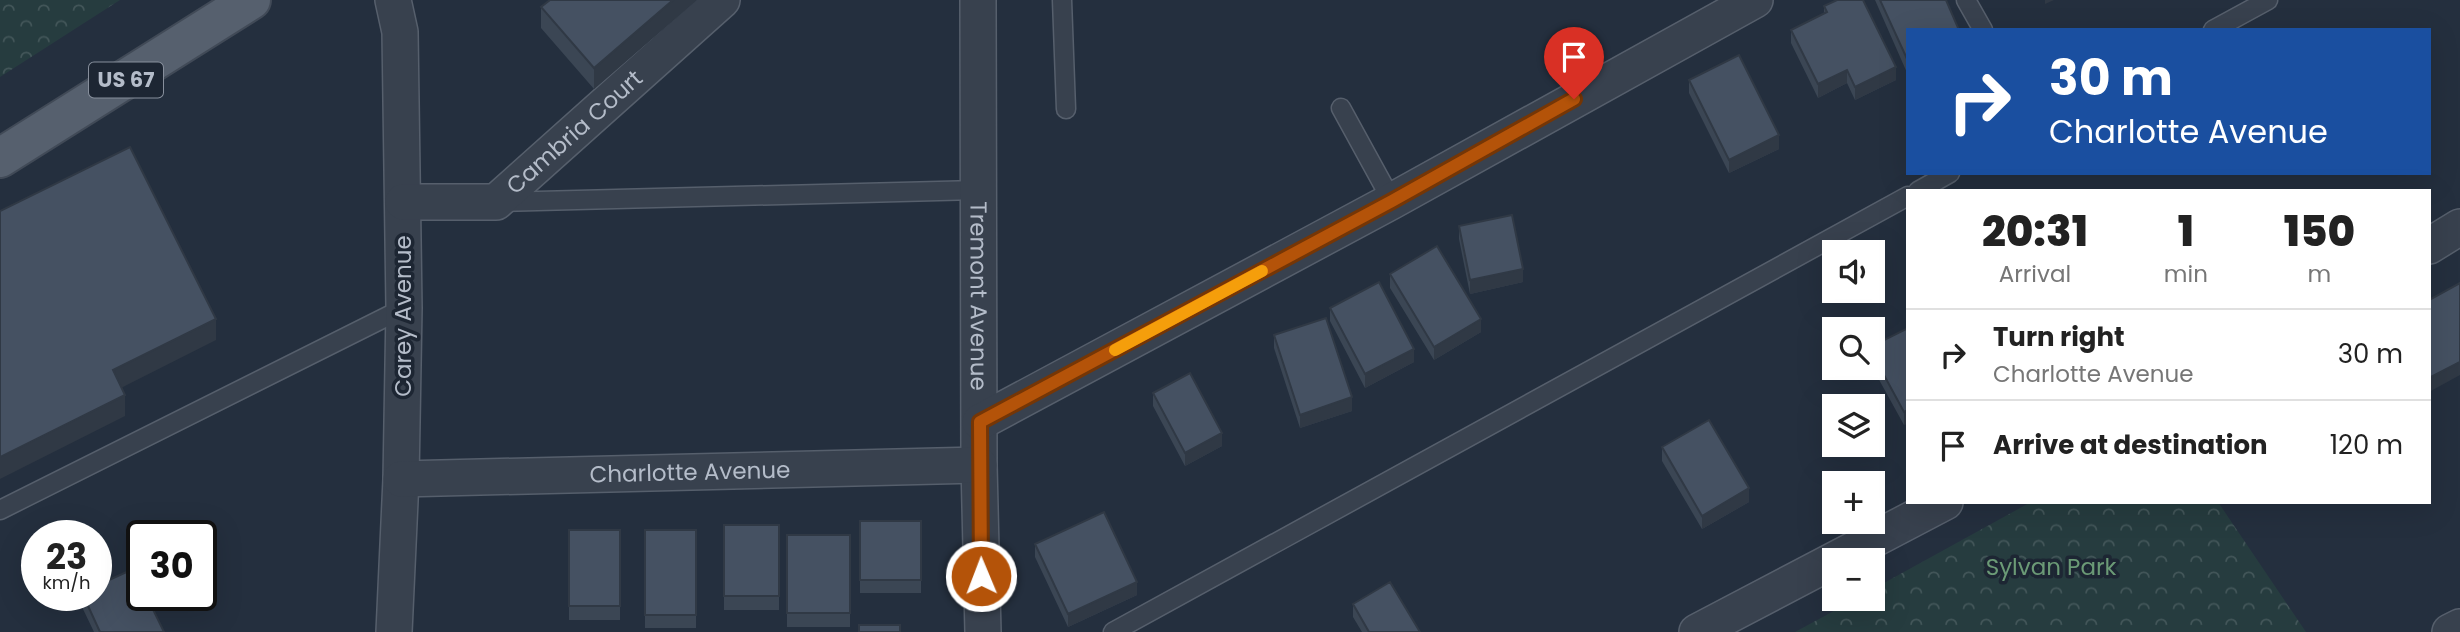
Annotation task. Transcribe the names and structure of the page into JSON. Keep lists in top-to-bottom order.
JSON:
{
  "streets": {
    "main road": ["US 67"],
    "street": [
      "Cambria Court",
      "Tremont Avenue",
      "Carey Avenue",
      "Charlotte Avenue"
    ]
  },
  "crossings": [
    ["Cambria Court", "Carey Avenue"],
    ["Tremont Avenue", "Charlotte Avenue"],
    ["Carey Avenue", "Charlotte Avenue"]
  ],
  "parks": ["Sylvan Park"],
  "page": {
    "turn": ["30 m", "Charlotte Avenue"],
    "eta": [
      "20:31",
      "Arrival",
      "1",
      "min",
      "150",
      "m"
    ],
    "map_buttons": ["+", "−"],
    "list": [
      {
        "name": "Turn right",
        "note": "Charlotte Avenue",
        "value": "30 m"
      },
      {
        "name": "Arrive at destination",
        "value": "120 m"
      }
    ],
    "speed": "23 km/h",
    "limit": "30"
  }
}
